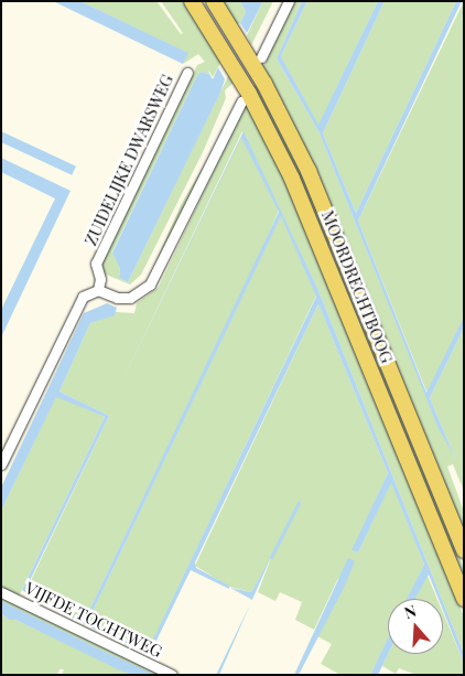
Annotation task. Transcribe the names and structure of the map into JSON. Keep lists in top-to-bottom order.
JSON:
{
  "streets": {
    "main road": ["MOORDRECHTBOOG"],
    "street": ["ZUIDELIJKE DWARSWEG", "VIJFDE TOCHTWEG"]
  },
  "north": "top"
}
